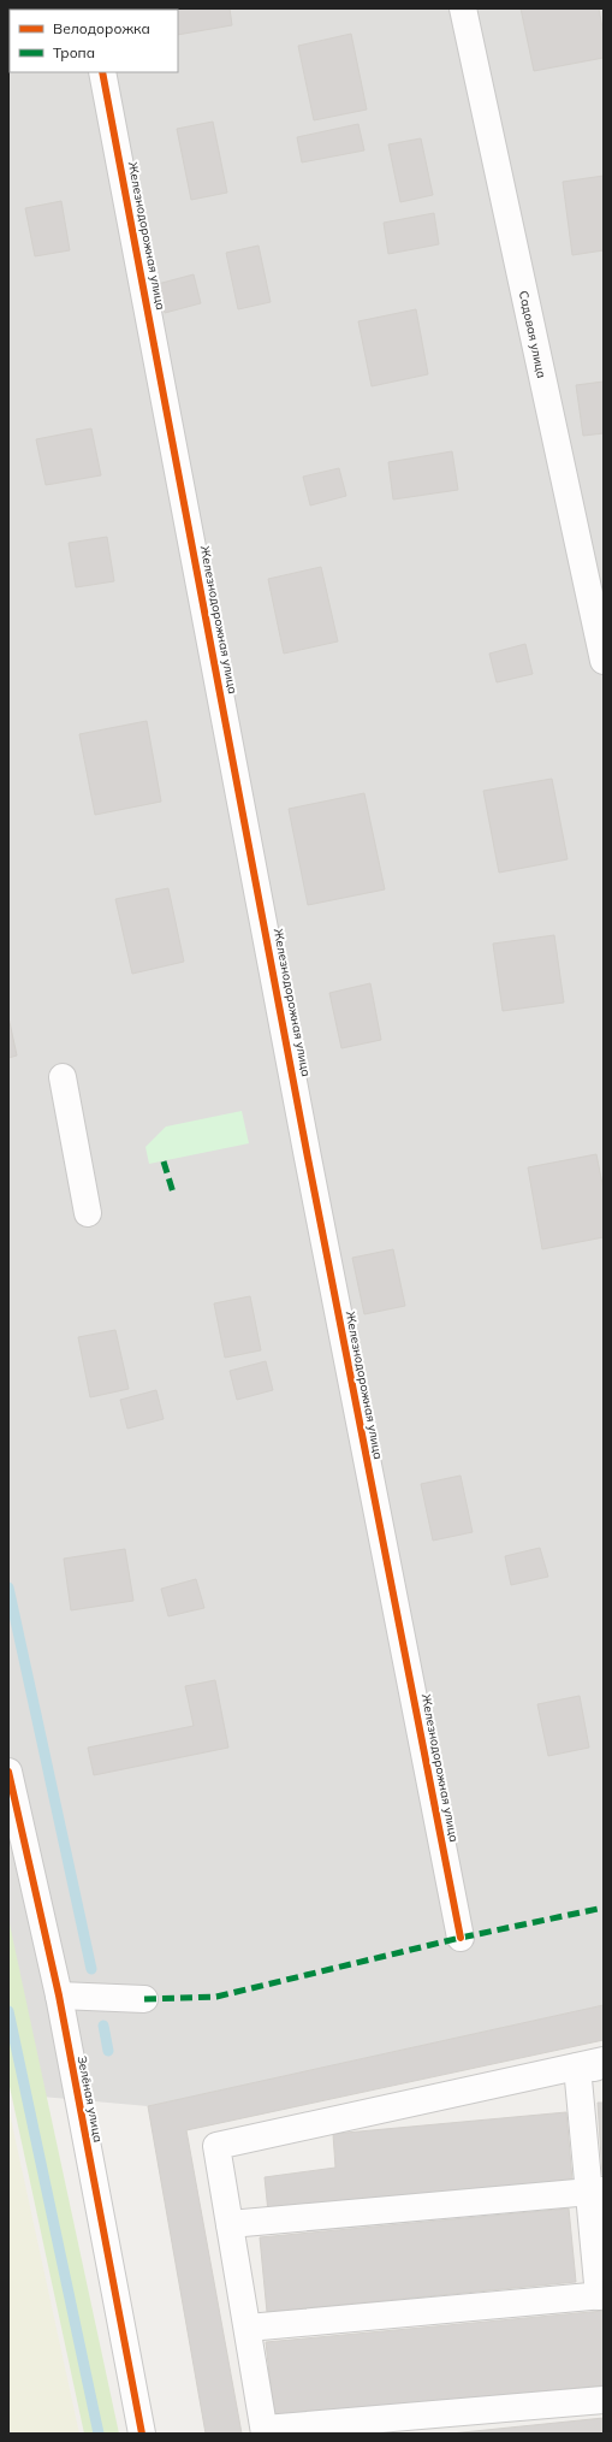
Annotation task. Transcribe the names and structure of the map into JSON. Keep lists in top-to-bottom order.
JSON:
{
  "streets": {
    "street": ["Железнодорожная улица", "Садовая улица", "Зелёная улица"]
  },
  "legend": ["Велодорожка", "Тропа"]
}
